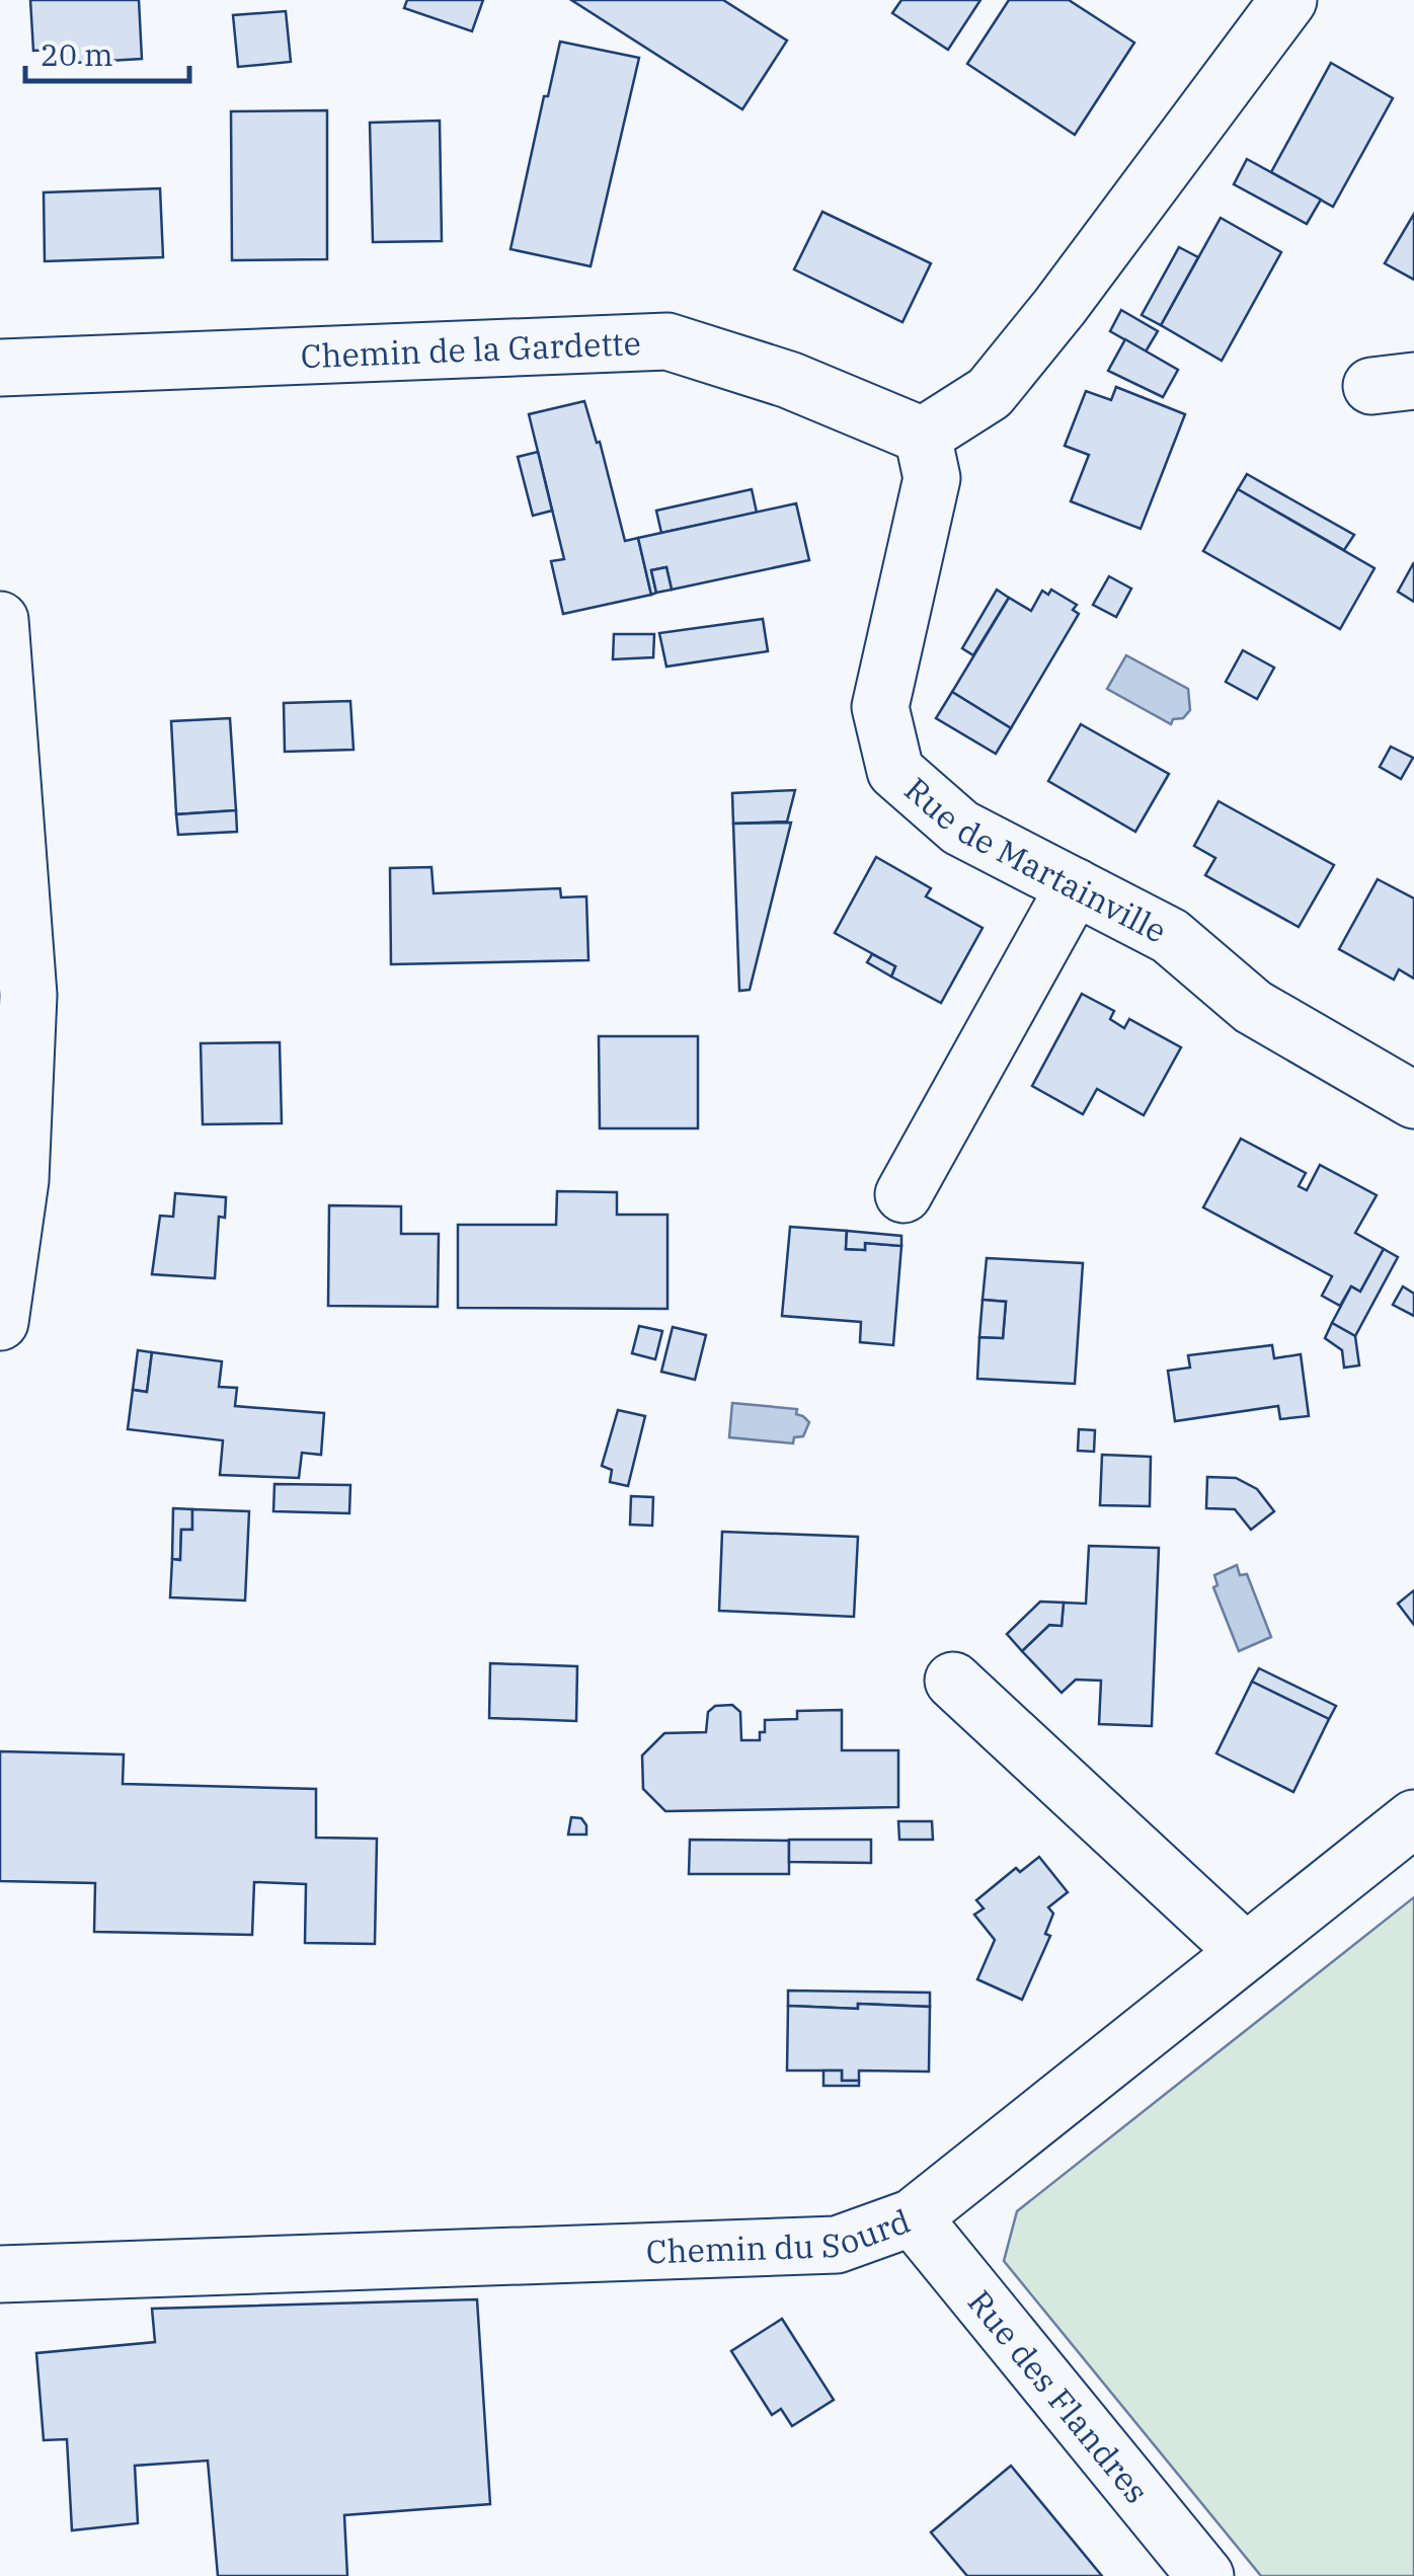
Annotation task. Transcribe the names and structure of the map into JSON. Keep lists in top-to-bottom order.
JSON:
{
  "streets": {
    "street": [
      "Chemin de la Gardette",
      "Rue de Martainville",
      "Chemin du Sourd",
      "Rue des Flandres"
    ]
  },
  "crossings": [
    ["Chemin de la Gardette", "Rue de Martainville"],
    ["Chemin du Sourd", "Rue des Flandres"]
  ],
  "scale_bar": "20 m"
}
